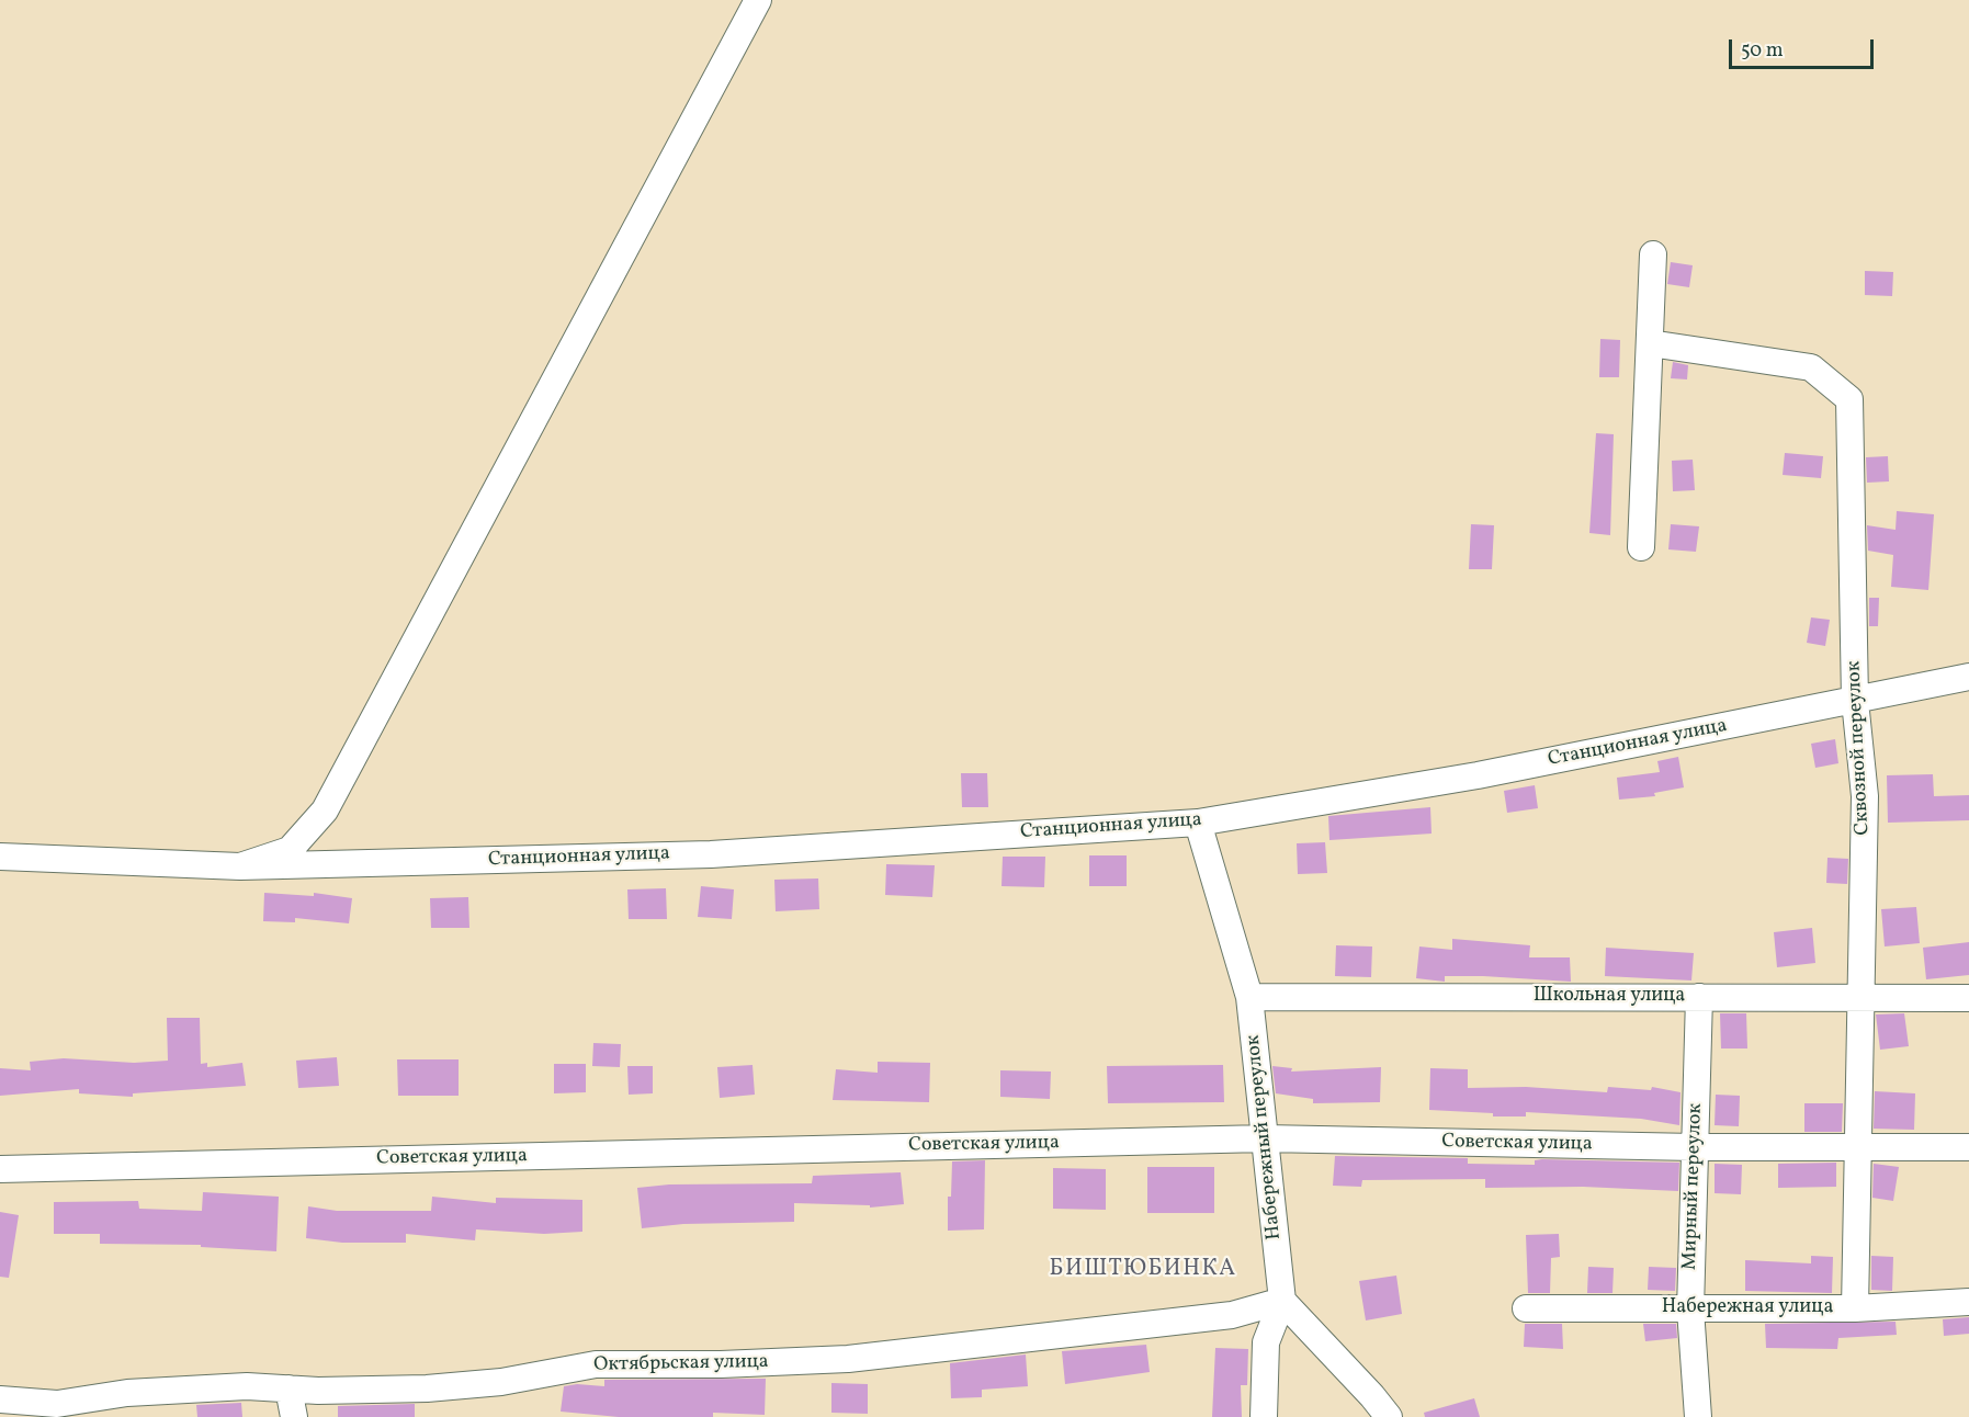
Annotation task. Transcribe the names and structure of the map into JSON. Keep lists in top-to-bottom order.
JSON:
{
  "streets": {
    "street": [
      "Станционная улица",
      "Сквозной переулок",
      "Школьная улица",
      "Набережный переулок",
      "Советская улица",
      "Мирный переулок",
      "Набережная улица",
      "Октябрьская улица"
    ]
  },
  "crossings": [
    ["Станционная улица", "Сквозной переулок"],
    ["Станционная улица", "Набережный переулок"],
    ["Сквозной переулок", "Школьная улица"],
    ["Сквозной переулок", "Советская улица"],
    ["Сквозной переулок", "Набережная улица"],
    ["Школьная улица", "Набережный переулок"],
    ["Школьная улица", "Мирный переулок"],
    ["Набережный переулок", "Советская улица"],
    ["Набережный переулок", "Октябрьская улица"],
    ["Советская улица", "Мирный переулок"],
    ["Мирный переулок", "Набережная улица"]
  ],
  "districts": ["БИШТЮБИНКА"],
  "scale_bar": "50 m"
}
